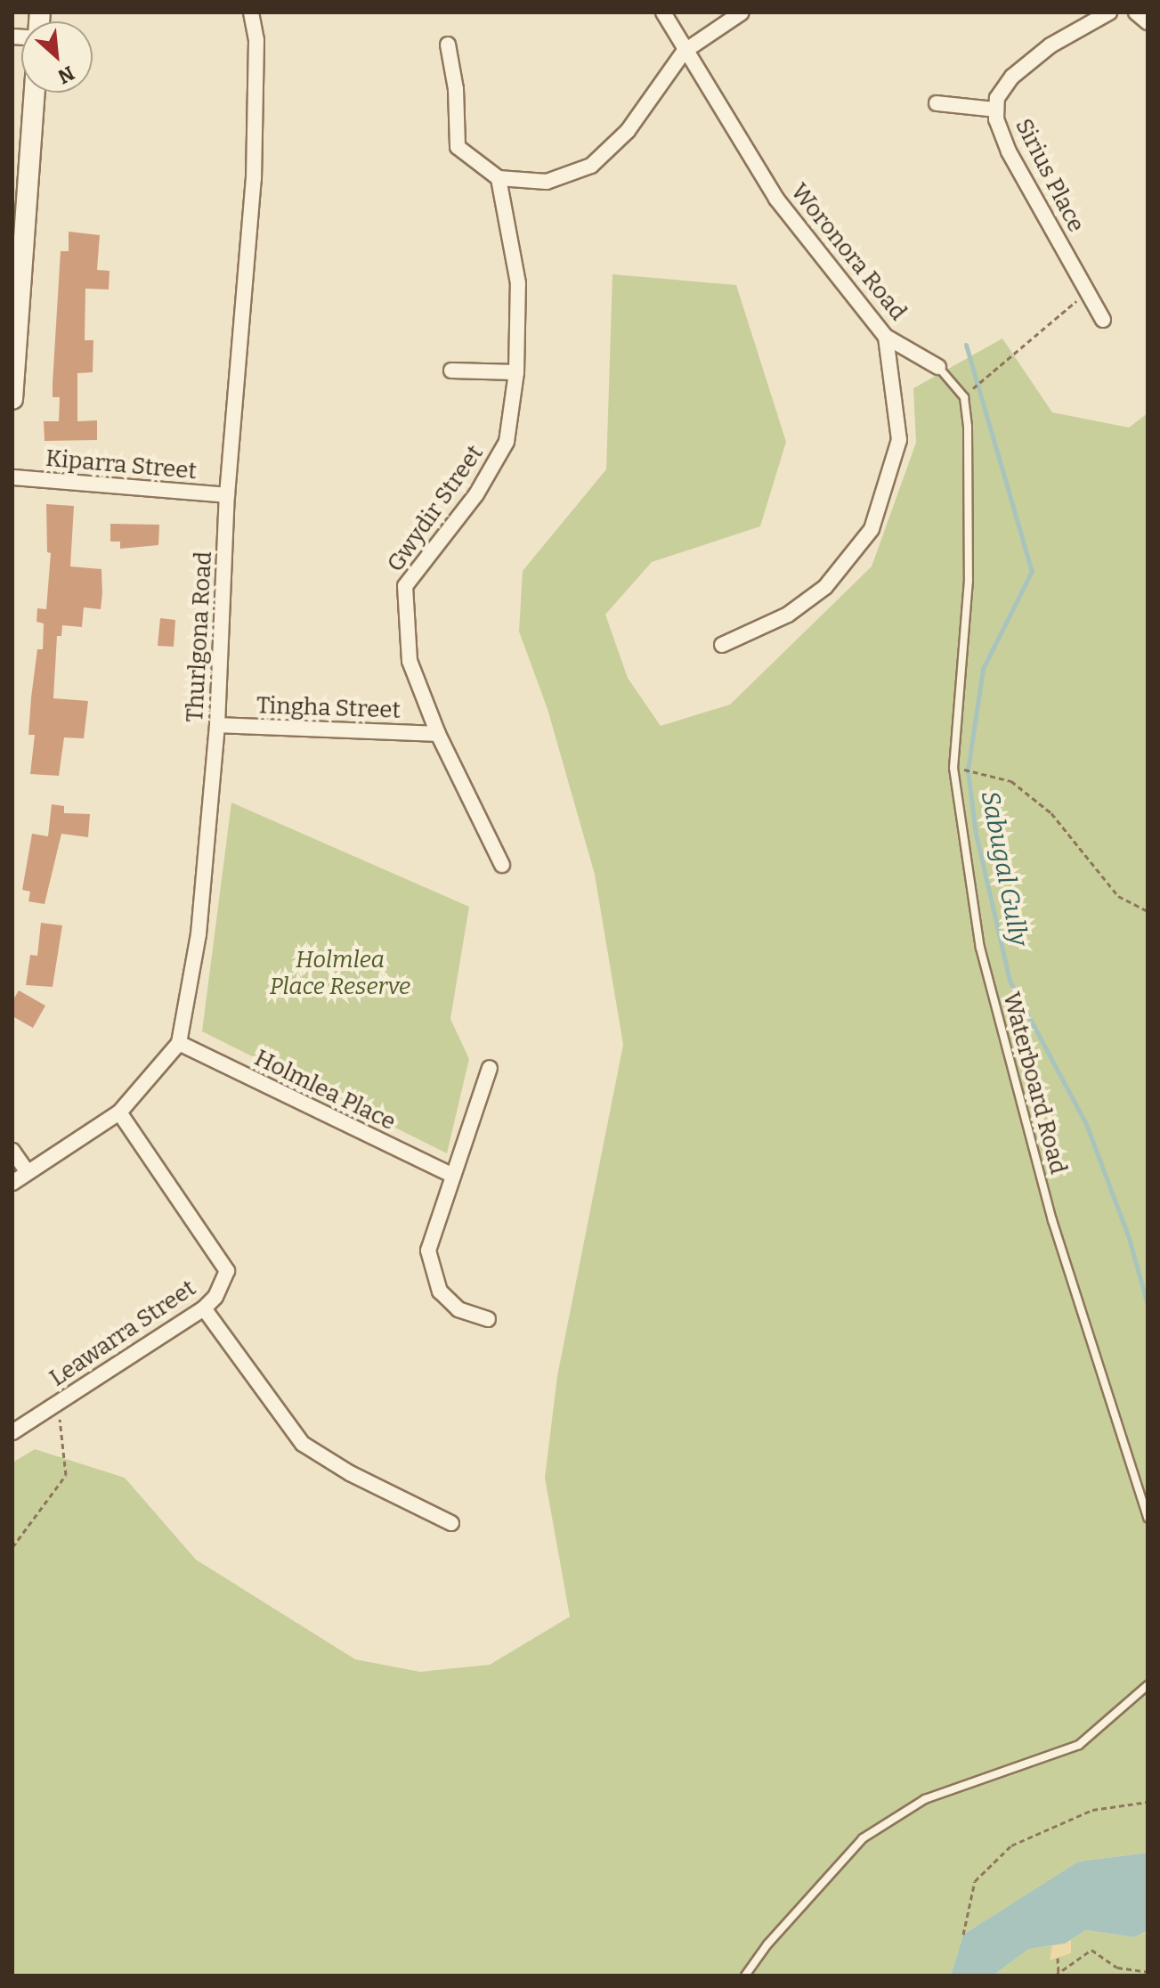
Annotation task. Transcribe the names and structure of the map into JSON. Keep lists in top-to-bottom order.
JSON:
{
  "streets": {
    "street": [
      "Sirius Place",
      "Woronora Road",
      "Kiparra Street",
      "Gwydir Street",
      "Thurlgona Road",
      "Tingha Street",
      "Holmlea Place",
      "Leawarra Street"
    ],
    "lane": ["Waterboard Road"]
  },
  "crossings": [
    ["Woronora Road", "Waterboard Road"],
    ["Kiparra Street", "Thurlgona Road"],
    ["Gwydir Street", "Tingha Street"],
    ["Thurlgona Road", "Tingha Street"],
    ["Thurlgona Road", "Holmlea Place"]
  ],
  "water": ["Sabugal Gully"],
  "parks": ["Holmlea Place Reserve"],
  "north": "bottom right"
}
